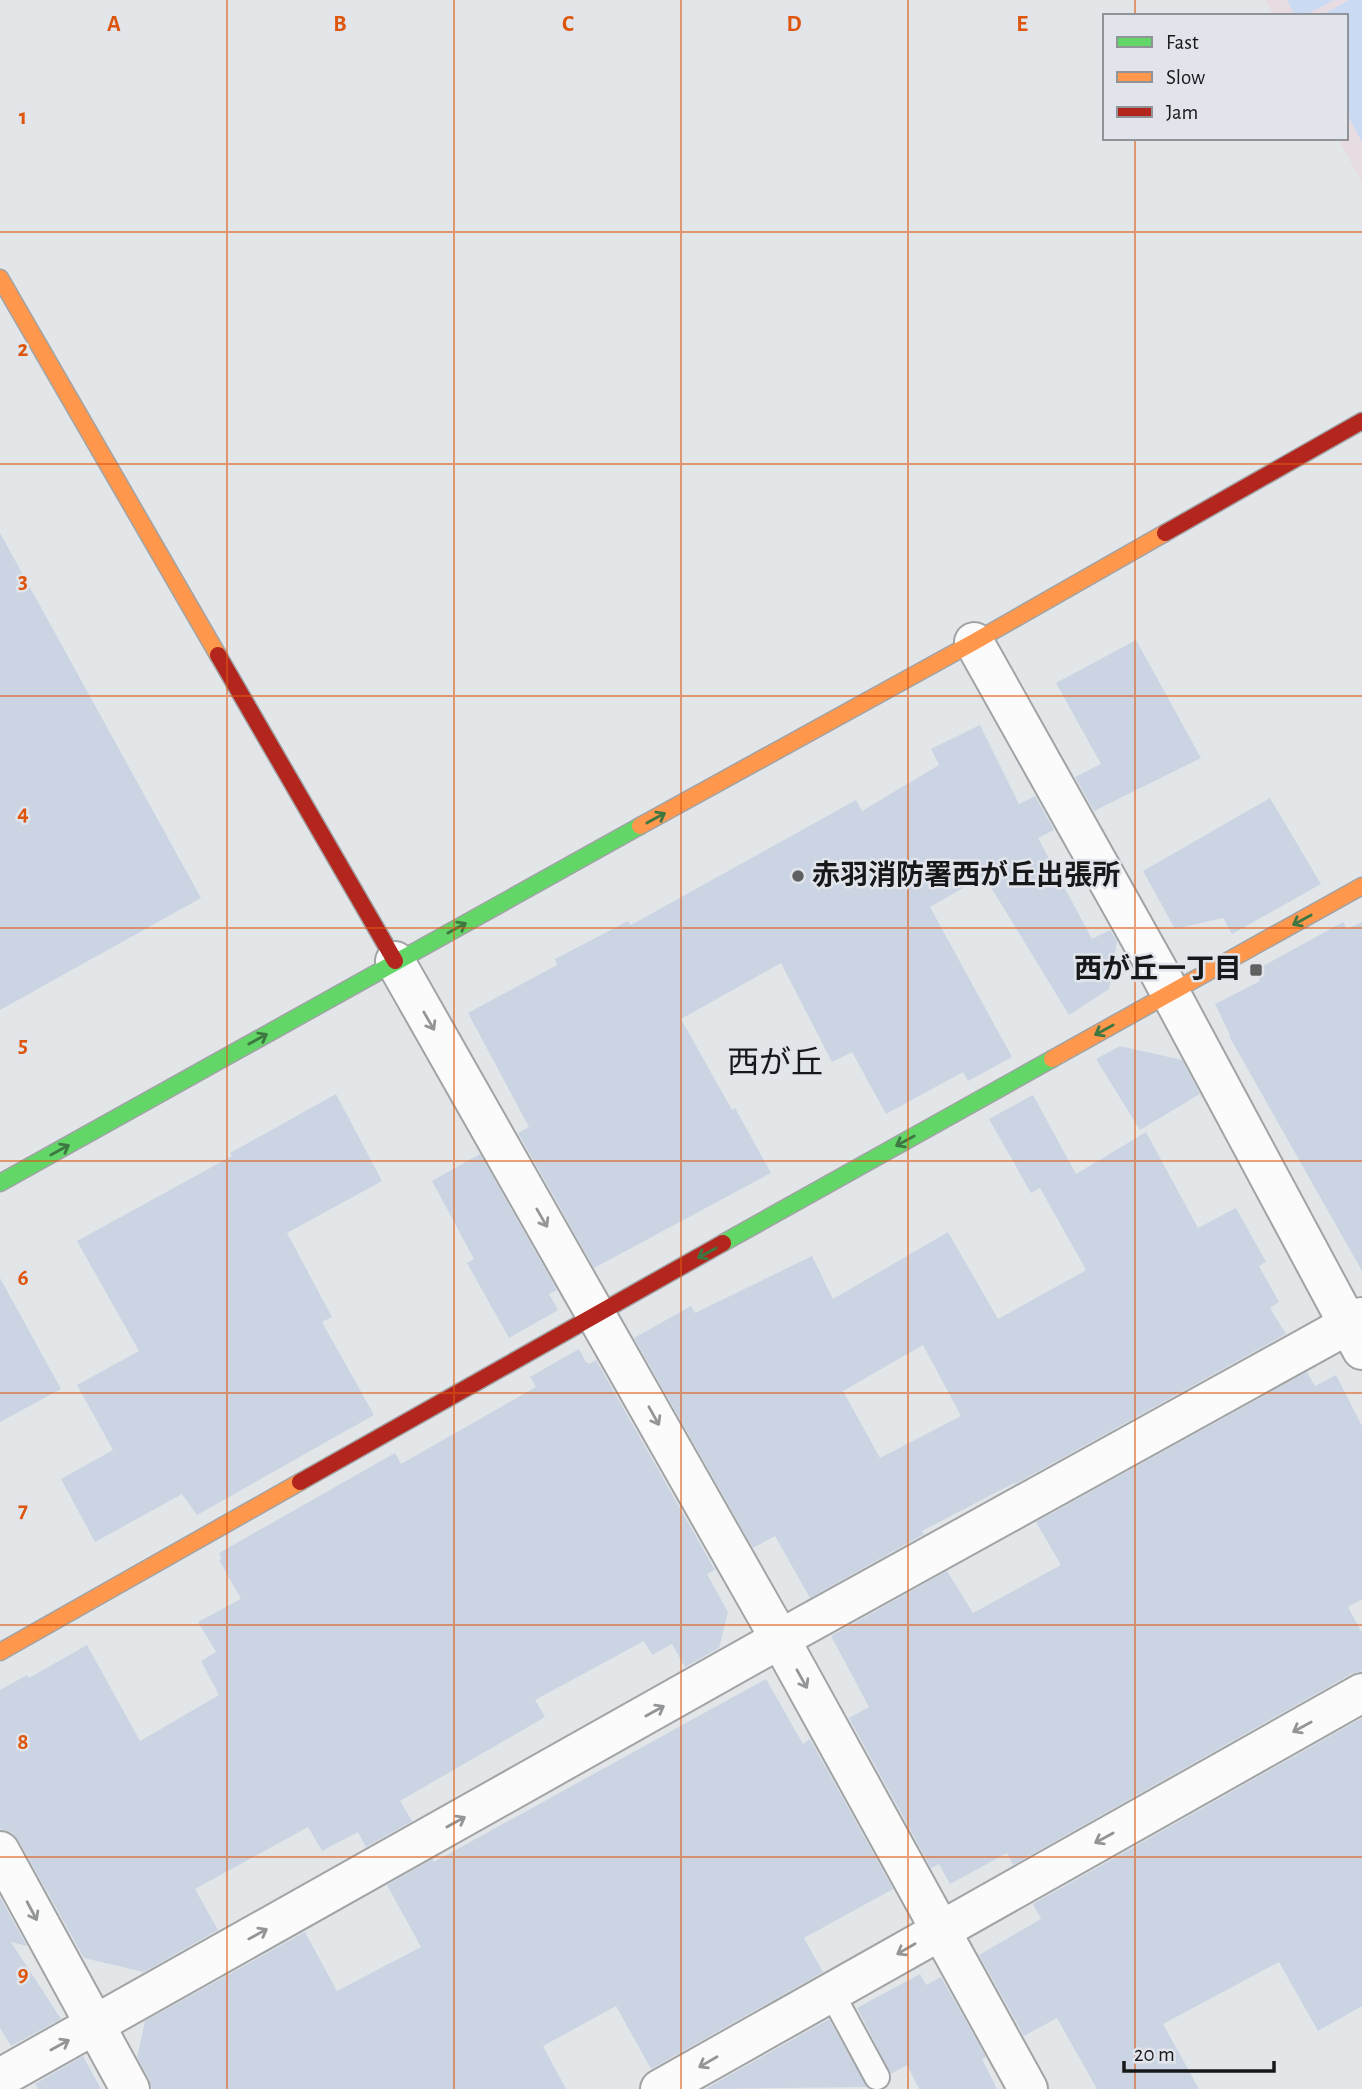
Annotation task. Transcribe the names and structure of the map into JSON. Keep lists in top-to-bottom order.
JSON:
{
  "districts": ["西が丘"],
  "places": {
    "other": ["赤羽消防署西が丘出張所"],
    "transit": ["西が丘一丁目"]
  },
  "legend": ["Fast", "Slow", "Jam"],
  "scale_bar": "20 m",
  "grid": {
    "columns": [
      "A",
      "B",
      "C",
      "D",
      "E"
    ],
    "rows": [
      "1",
      "2",
      "3",
      "4",
      "5",
      "6",
      "7",
      "8",
      "9"
    ]
  }
}
